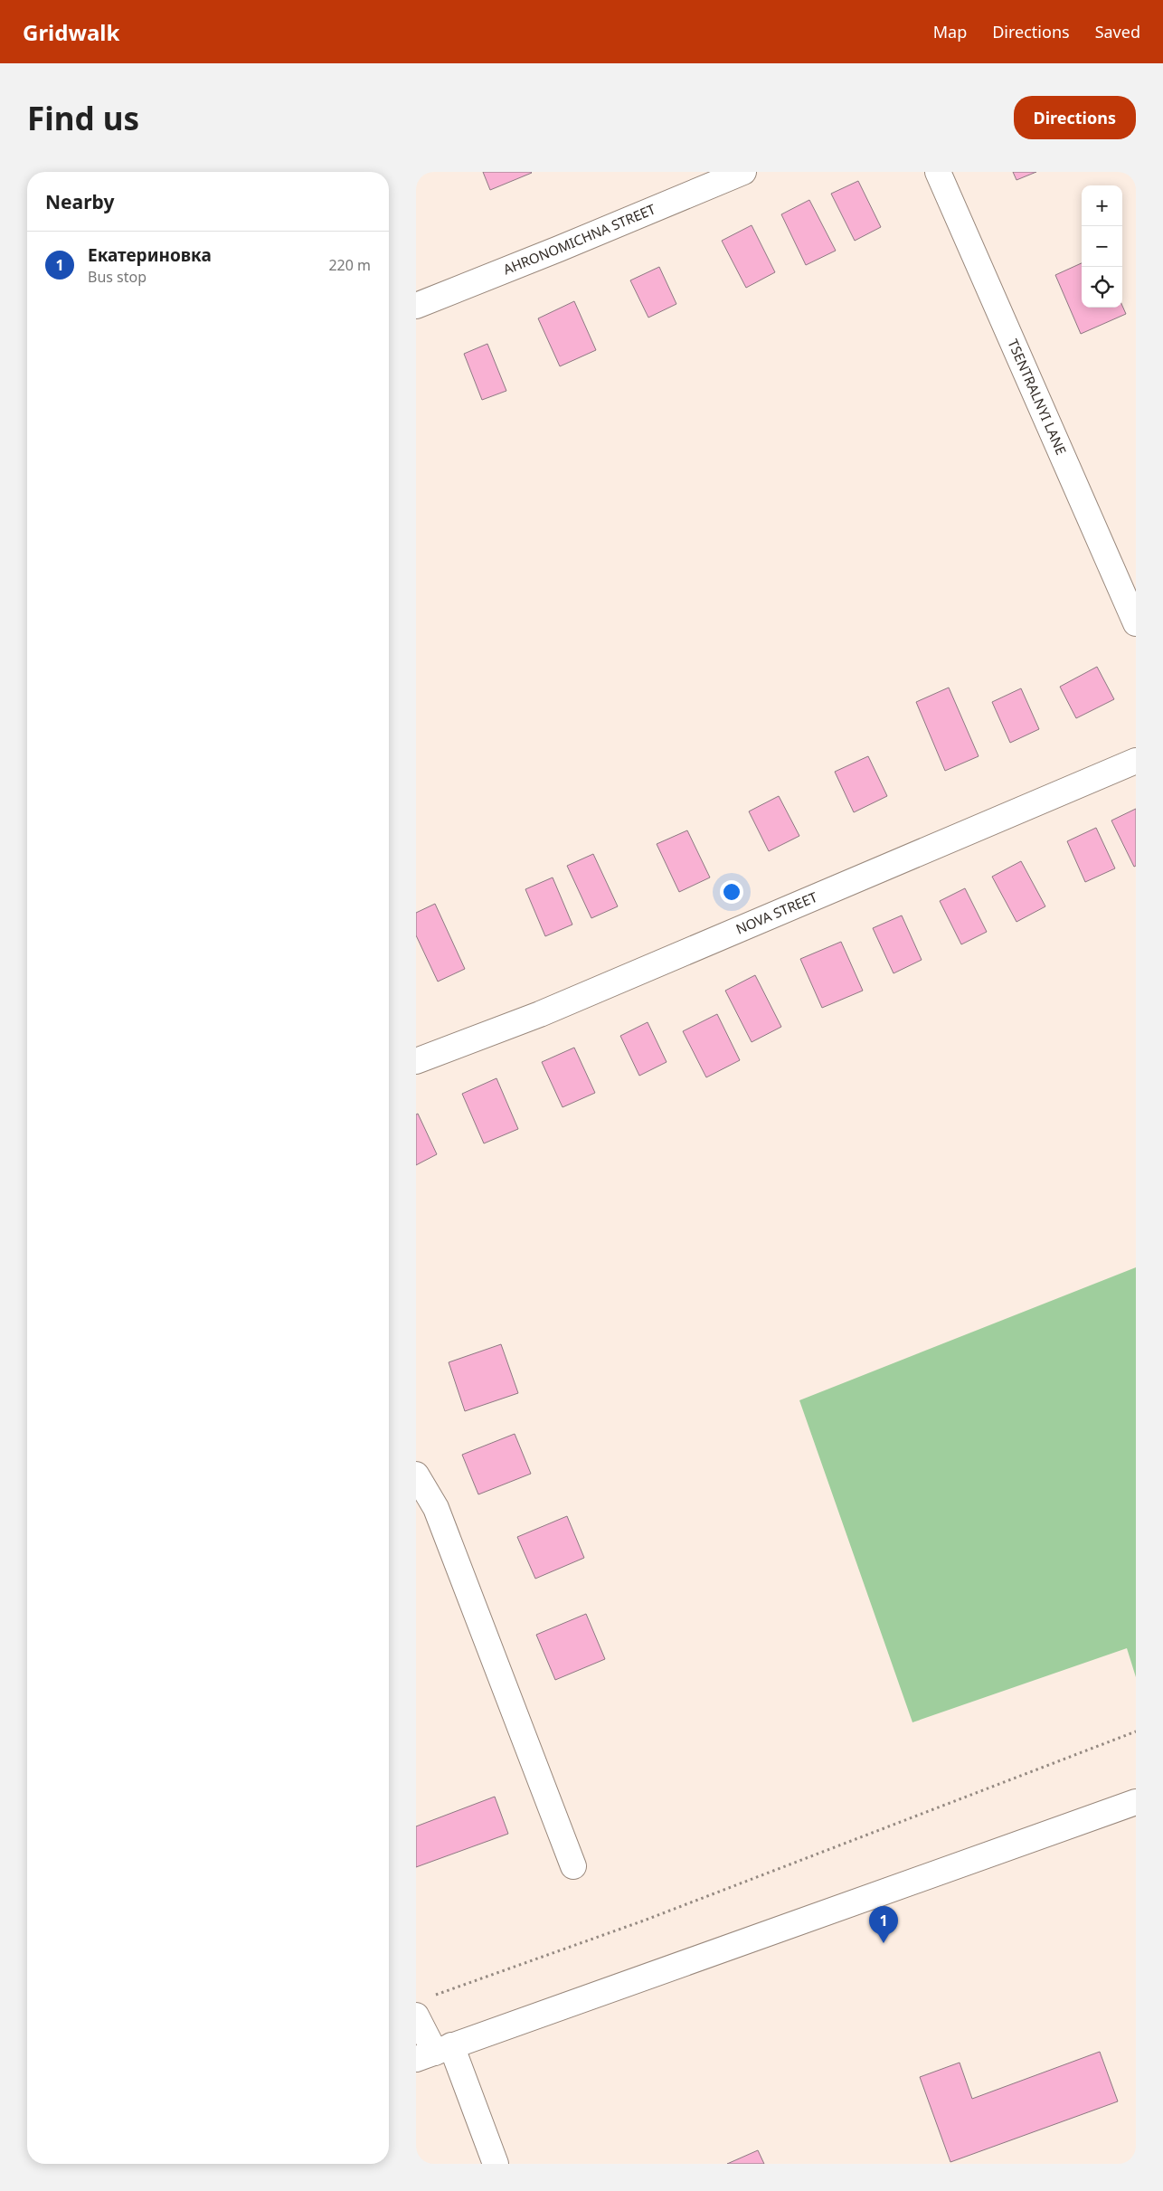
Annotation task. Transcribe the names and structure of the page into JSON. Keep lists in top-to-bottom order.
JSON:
{
  "streets": {
    "street": ["AHRONOMICHNA STREET", "TSENTRALNYI LANE", "NOVA STREET"]
  },
  "page": {
    "header": "Gridwalk",
    "nav": ["Map", "Directions", "Saved"],
    "buttons": "Directions",
    "title": "Find us",
    "heading": "Nearby",
    "map_buttons": ["+", "−"],
    "list": [
      {
        "mark": "1",
        "name": "Екатериновка",
        "note": "Bus stop",
        "value": "220 m"
      }
    ],
    "pins": "1"
  }
}
